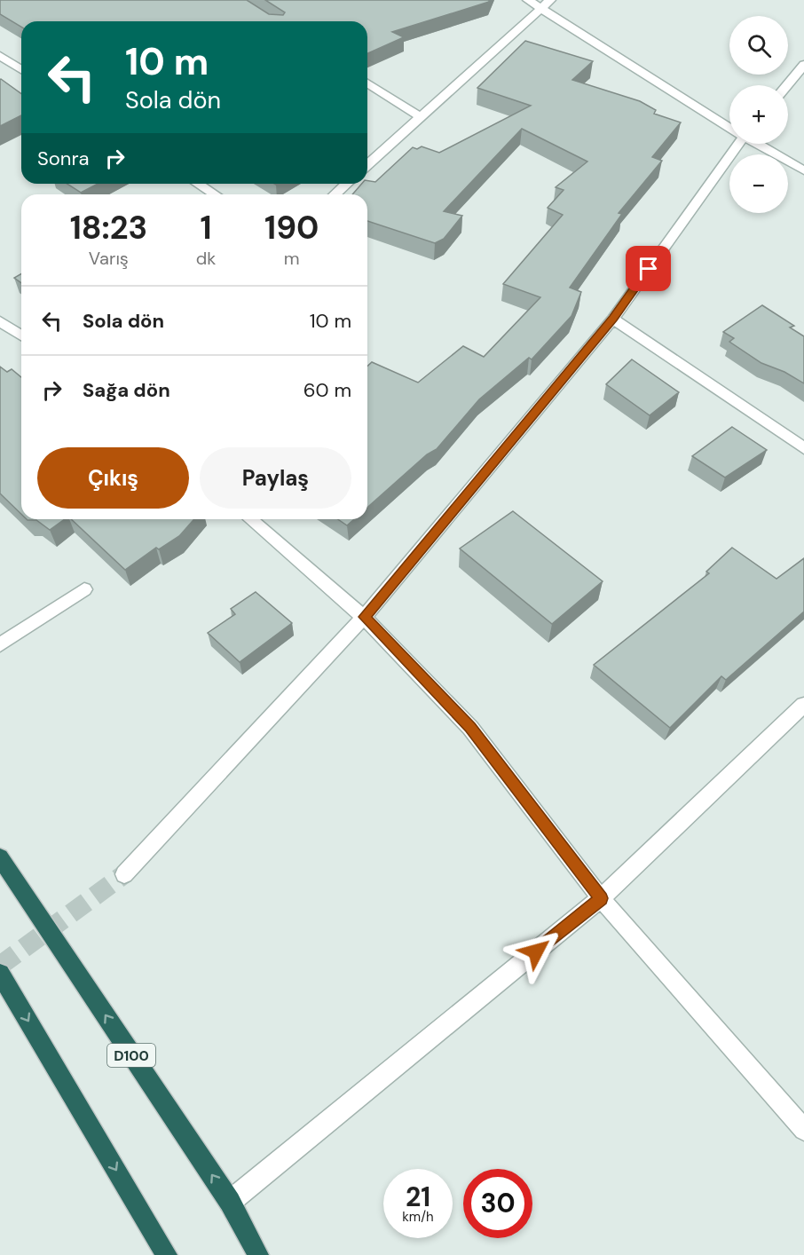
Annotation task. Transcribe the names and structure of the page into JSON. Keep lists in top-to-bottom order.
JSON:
{
  "streets": {
    "highway": ["D100"]
  },
  "page": {
    "map_buttons": ["+", "−"],
    "turn": ["10 m", "Sola dön"],
    "then": "Sonra",
    "eta": [
      "18:23",
      "Varış",
      "1",
      "dk",
      "190",
      "m"
    ],
    "list": [
      {
        "name": "Sola dön",
        "value": "10 m"
      },
      {
        "name": "Sağa dön",
        "value": "60 m"
      }
    ],
    "buttons": ["Çıkış", "Paylaş"],
    "speed": "21 km/h",
    "limit": "30"
  }
}
